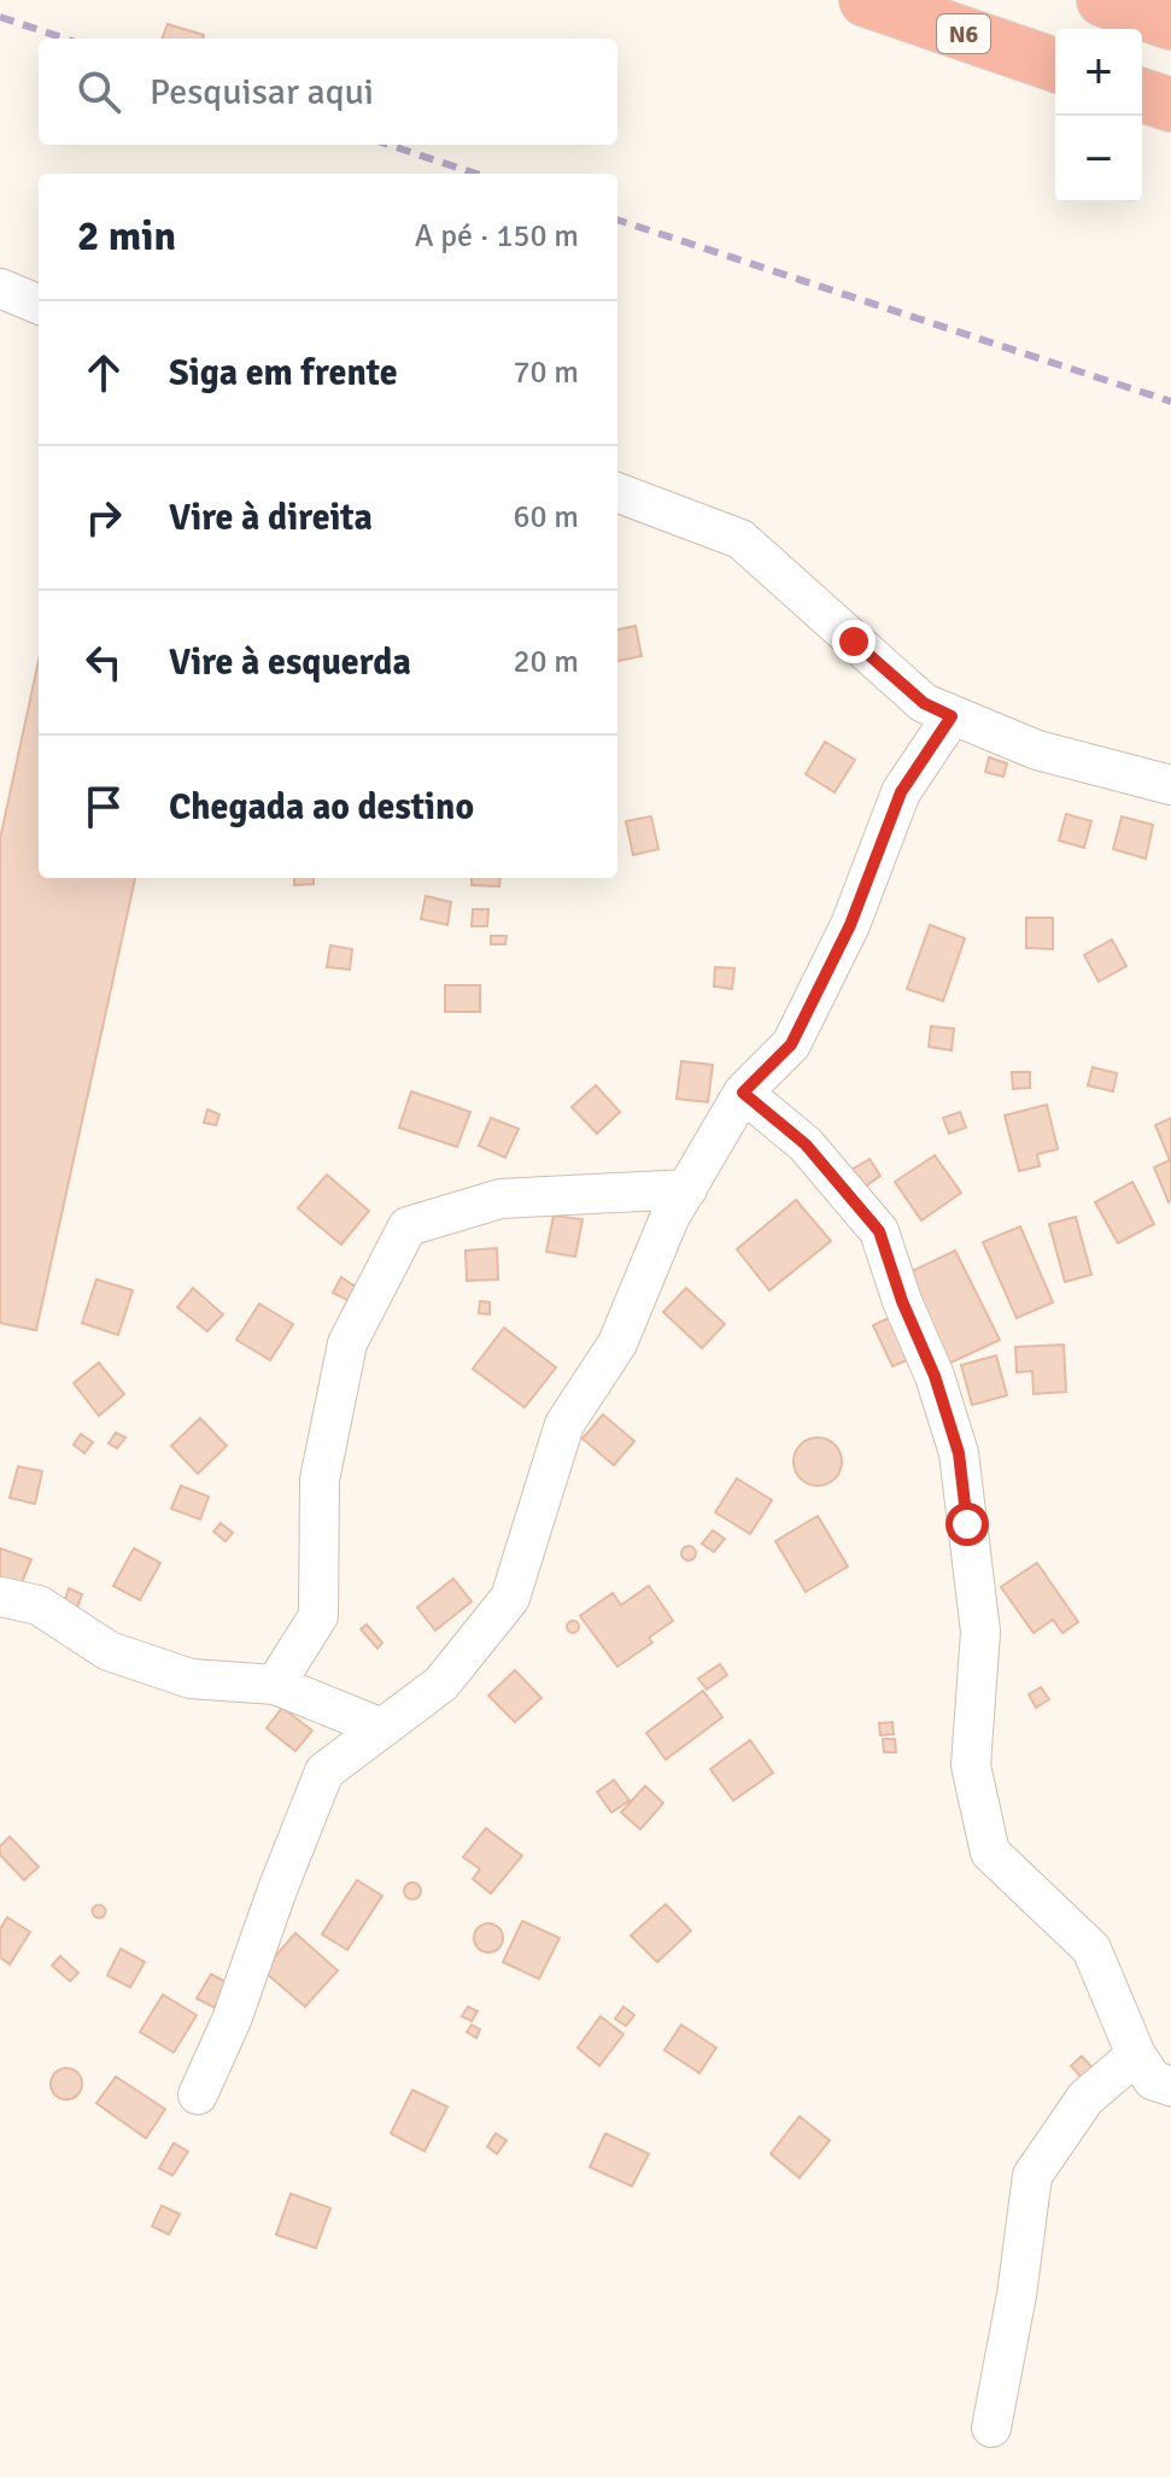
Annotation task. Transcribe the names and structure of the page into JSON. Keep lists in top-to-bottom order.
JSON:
{
  "streets": {
    "highway": ["N6"]
  },
  "page": {
    "map_buttons": ["+", "−"],
    "search": "Pesquisar aqui",
    "heading": ["2 min", "A pé · 150 m"],
    "list": [
      ["Siga em frente", "70 m"],
      ["Vire à direita", "60 m"],
      ["Vire à esquerda", "20 m"],
      "Chegada ao destino"
    ]
  }
}
